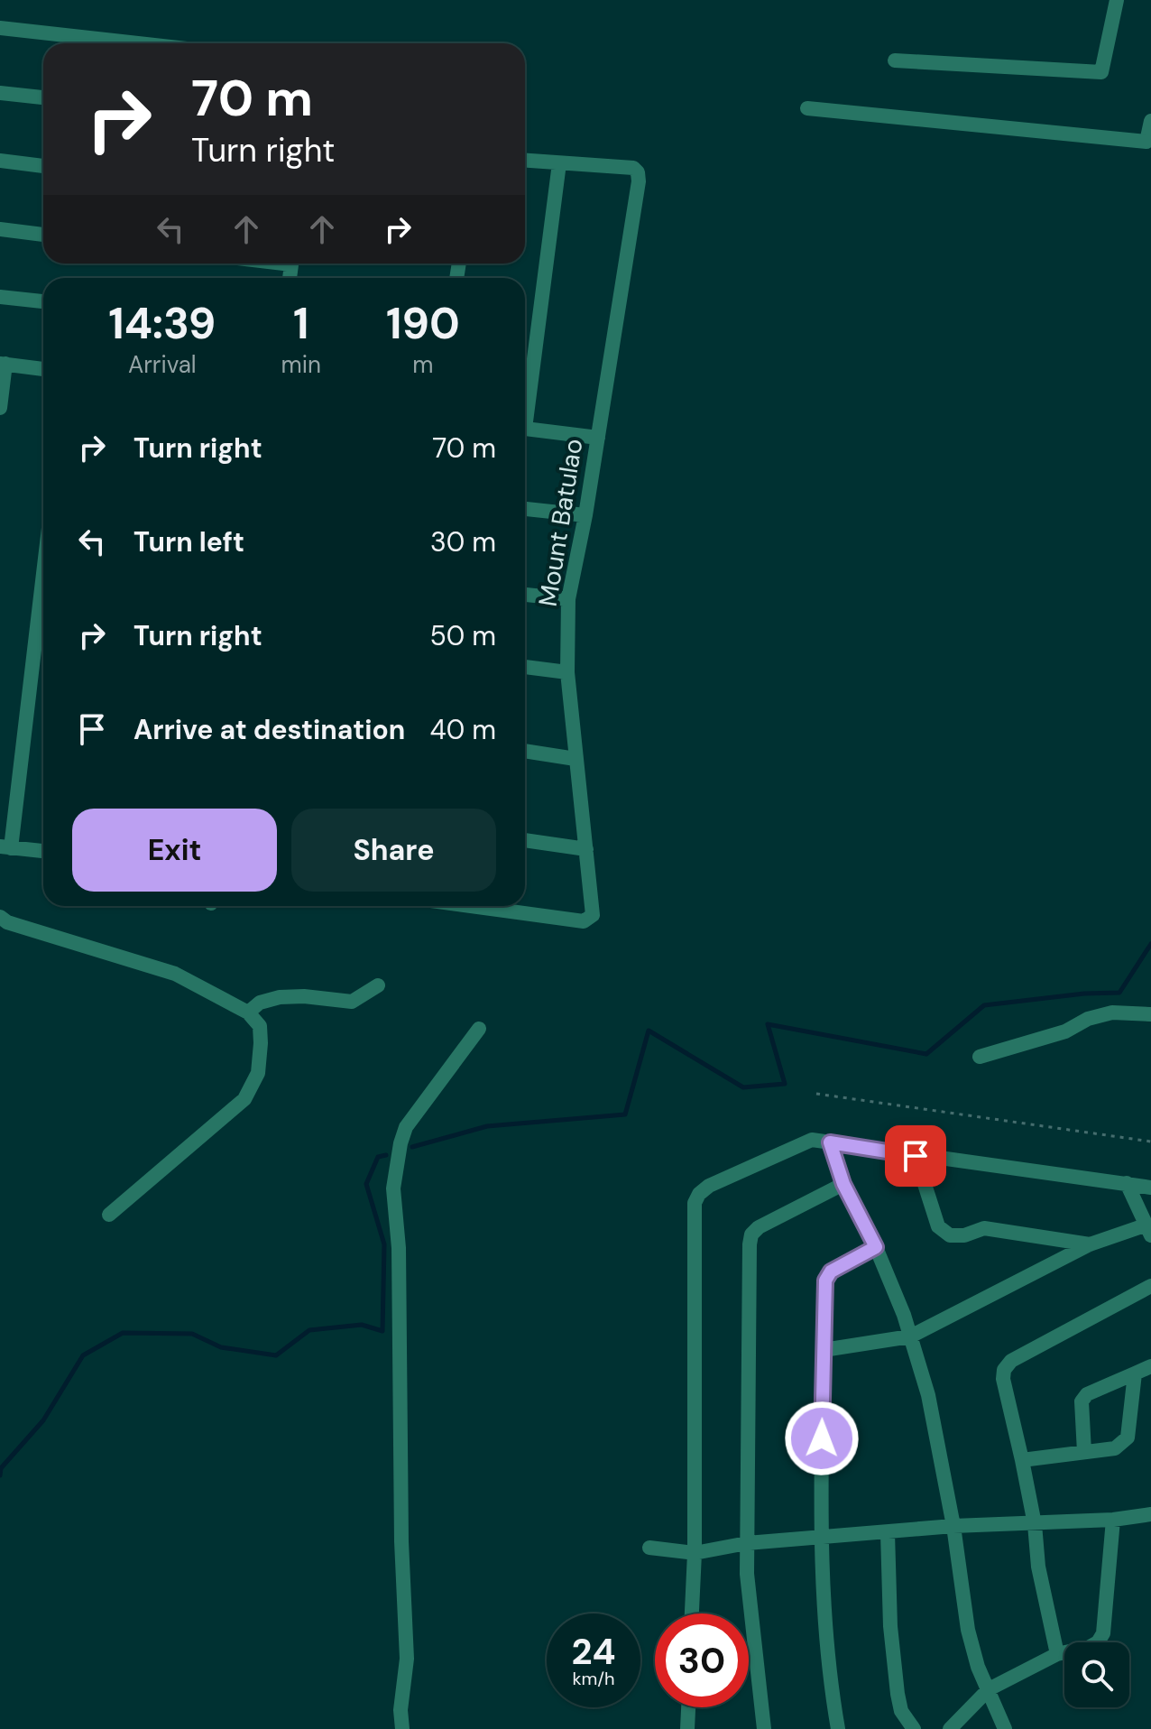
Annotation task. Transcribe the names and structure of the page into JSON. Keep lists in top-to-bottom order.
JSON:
{
  "streets": {
    "street": ["Mount Batulao"]
  },
  "page": {
    "turn": ["70 m", "Turn right"],
    "eta": [
      "14:39",
      "Arrival",
      "1",
      "min",
      "190",
      "m"
    ],
    "list": [
      {
        "name": "Turn right",
        "value": "70 m"
      },
      {
        "name": "Turn left",
        "value": "30 m"
      },
      {
        "name": "Turn right",
        "value": "50 m"
      },
      {
        "name": "Arrive at destination",
        "value": "40 m"
      }
    ],
    "buttons": ["Exit", "Share"],
    "speed": "24 km/h",
    "limit": "30"
  }
}
